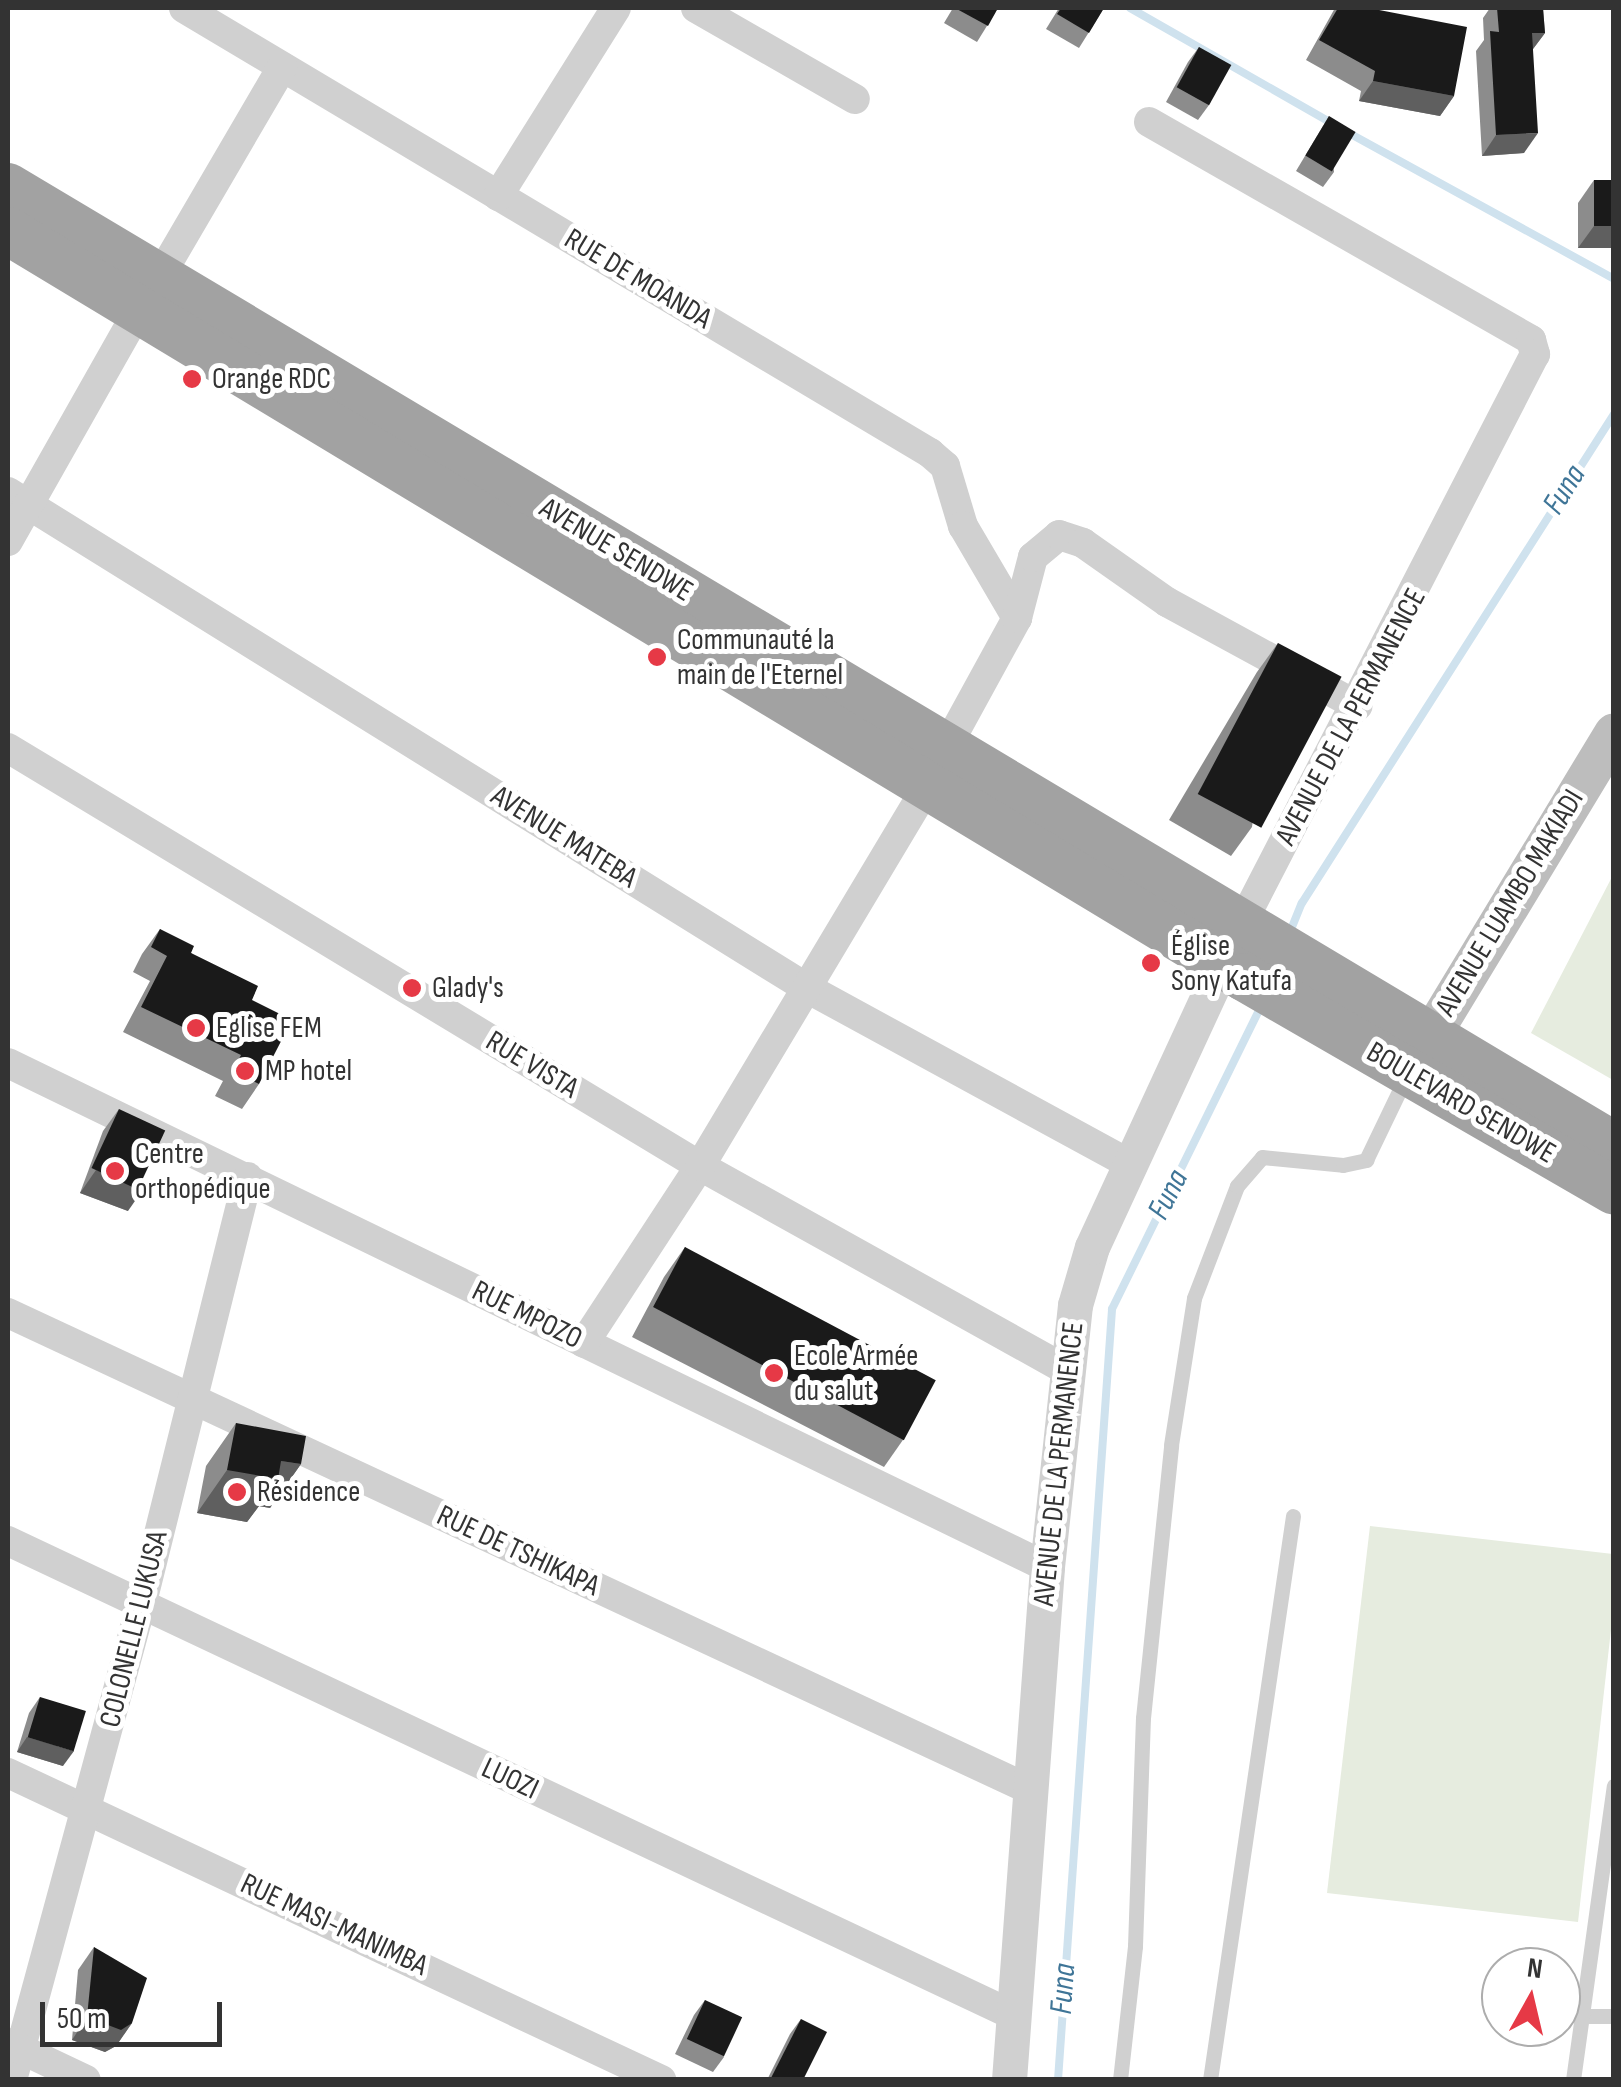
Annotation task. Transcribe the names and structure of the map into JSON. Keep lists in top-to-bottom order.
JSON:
{
  "streets": {
    "highway": ["AVENUE SENDWE", "BOULEVARD SENDWE"],
    "main road": ["AVENUE LUAMBO MAKIADI"],
    "street": [
      "RUE DE MOANDA",
      "AVENUE DE LA PERMANENCE",
      "AVENUE MATEBA",
      "RUE VISTA",
      "RUE MPOZO",
      "RUE DE TSHIKAPA",
      "COLONELLE LUKUSA",
      "LUOZI",
      "RUE MASI-MANIMBA"
    ]
  },
  "crossings": [
    ["AVENUE SENDWE", "AVENUE DE LA PERMANENCE"],
    ["AVENUE SENDWE", "BOULEVARD SENDWE"],
    ["AVENUE DE LA PERMANENCE", "AVENUE MATEBA"],
    ["AVENUE DE LA PERMANENCE", "RUE VISTA"],
    ["AVENUE DE LA PERMANENCE", "RUE MPOZO"],
    ["AVENUE DE LA PERMANENCE", "RUE DE TSHIKAPA"],
    ["AVENUE DE LA PERMANENCE", "LUOZI"],
    ["AVENUE LUAMBO MAKIADI", "BOULEVARD SENDWE"],
    ["RUE MPOZO", "COLONELLE LUKUSA"],
    ["RUE DE TSHIKAPA", "COLONELLE LUKUSA"],
    ["COLONELLE LUKUSA", "LUOZI"],
    ["COLONELLE LUKUSA", "RUE MASI-MANIMBA"]
  ],
  "water": ["Funa"],
  "places": [
    "Orange RDC",
    "Communauté la main de l'Eternel",
    "Église Sony Katufa",
    "Glady's",
    "Eglise FEM",
    "MP hotel",
    "Centre orthopédique",
    "Ecole Armée du salut",
    "Résidence"
  ],
  "scale_bar": "50 m",
  "north": "top"
}
